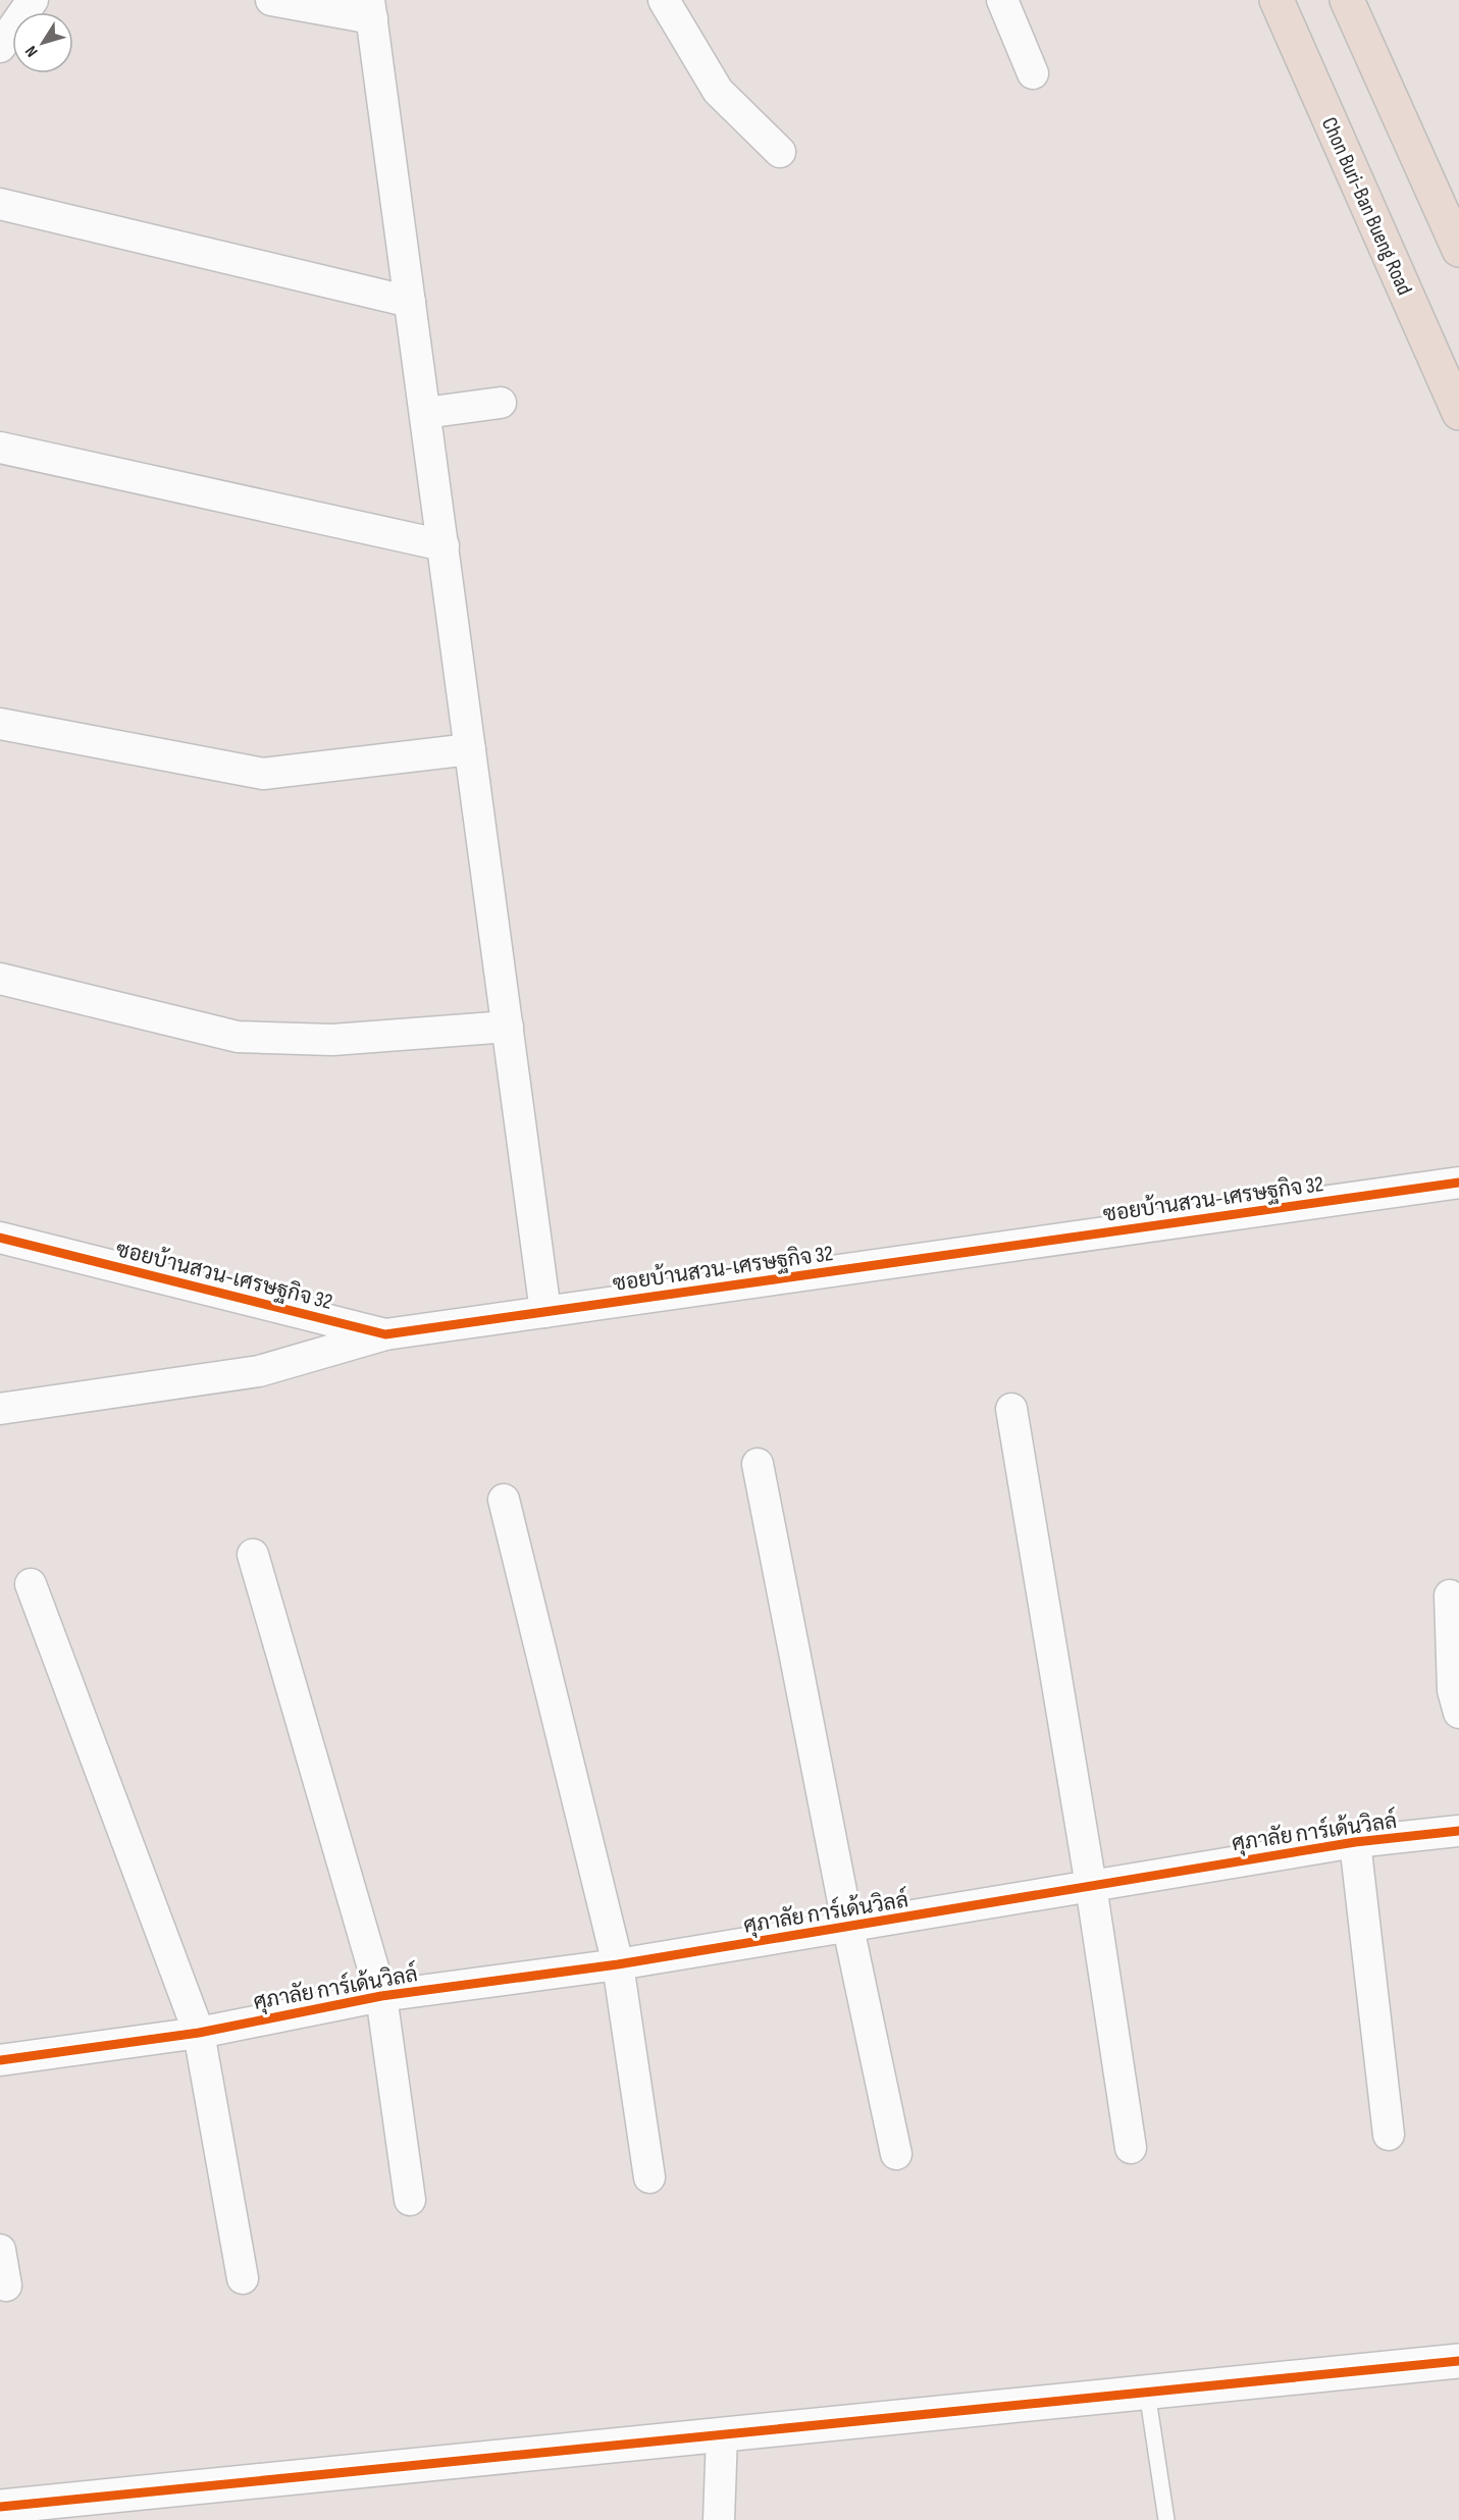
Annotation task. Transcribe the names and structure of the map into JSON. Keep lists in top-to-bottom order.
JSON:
{
  "streets": {
    "highway": ["Chon Buri-Ban Bueng Road"],
    "street": ["ซอยบ้านสวน-เศรษฐกิจ 32", "ศุภาลัย การ์เด้นวิลล์"]
  },
  "north": "bottom left"
}
